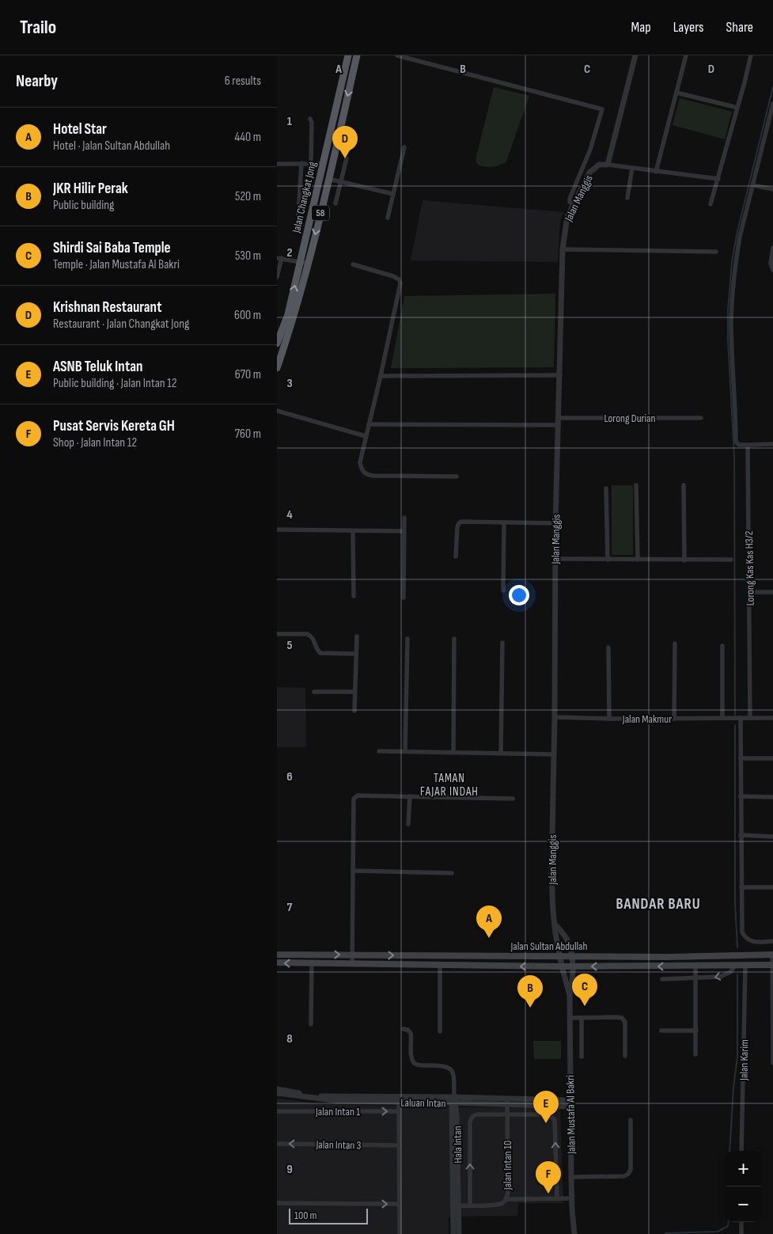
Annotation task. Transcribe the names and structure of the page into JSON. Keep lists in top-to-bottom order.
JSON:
{
  "streets": {
    "highway": ["Jalan Changkat Jong", "58"],
    "main road": ["Jalan Sultan Abdullah"],
    "street": [
      "Jalan Manggis",
      "Lorong Durian",
      "Lorong Kas Kas H3/2",
      "Jalan Makmur",
      "Jalan Karim",
      "Laluan Intan",
      "Jalan Intan 1",
      "Jalan Mustafa Al Bakri",
      "Jalan Intan 3",
      "Hala Intan",
      "Jalan Intan 10"
    ]
  },
  "crossings": [
    ["Jalan Manggis", "Lorong Durian"],
    ["Jalan Manggis", "Jalan Makmur"],
    ["Jalan Manggis", "Jalan Sultan Abdullah"],
    ["Jalan Manggis", "Jalan Mustafa Al Bakri"],
    ["Lorong Kas Kas H3/2", "Jalan Makmur"],
    ["Jalan Sultan Abdullah", "Jalan Karim"],
    ["Jalan Sultan Abdullah", "Jalan Mustafa Al Bakri"],
    ["Laluan Intan", "Jalan Mustafa Al Bakri"],
    ["Laluan Intan", "Hala Intan"],
    ["Laluan Intan", "Jalan Intan 10"],
    ["Hala Intan", "Jalan Intan 10"]
  ],
  "one_way": ["Jalan Intan 1", "Jalan Intan 3"],
  "districts": ["TAMAN FAJAR INDAH", "BANDAR BARU"],
  "scale_bar": "100 m",
  "page": {
    "header": "Trailo",
    "nav": ["Map", "Layers", "Share"],
    "heading": ["Nearby", "6 results"],
    "list": [
      {
        "mark": "A",
        "name": "Hotel Star",
        "note": "Hotel · Jalan Sultan Abdullah",
        "value": "440 m"
      },
      {
        "mark": "B",
        "name": "JKR Hilir Perak",
        "note": "Public building",
        "value": "520 m"
      },
      {
        "mark": "C",
        "name": "Shirdi Sai Baba Temple",
        "note": "Temple · Jalan Mustafa Al Bakri",
        "value": "530 m"
      },
      {
        "mark": "D",
        "name": "Krishnan Restaurant",
        "note": "Restaurant · Jalan Changkat Jong",
        "value": "600 m"
      },
      {
        "mark": "E",
        "name": "ASNB Teluk Intan",
        "note": "Public building · Jalan Intan 12",
        "value": "670 m"
      },
      {
        "mark": "F",
        "name": "Pusat Servis Kereta GH",
        "note": "Shop · Jalan Intan 12",
        "value": "760 m"
      }
    ],
    "pins": [
      "D",
      "A",
      "C",
      "B",
      "E",
      "F"
    ],
    "map_buttons": ["+", "−"],
    "scale": "100 m"
  },
  "grid": {
    "columns": [
      "A",
      "B",
      "C",
      "D"
    ],
    "rows": [
      "1",
      "2",
      "3",
      "4",
      "5",
      "6",
      "7",
      "8",
      "9"
    ]
  }
}
